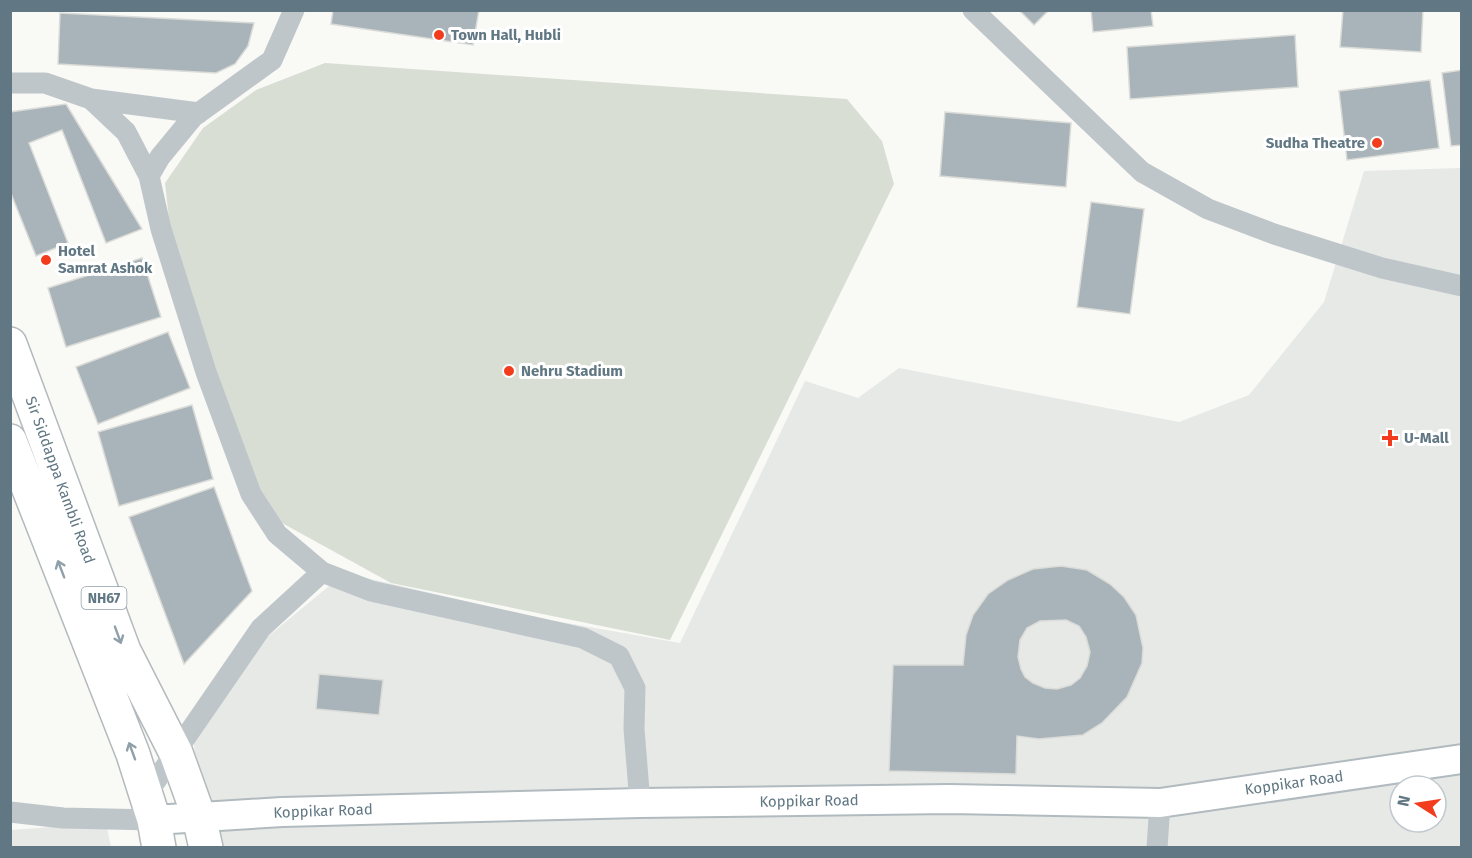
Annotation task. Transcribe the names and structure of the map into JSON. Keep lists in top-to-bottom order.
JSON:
{
  "streets": {
    "highway": ["Sir Siddappa Kambli Road", "NH67"],
    "main road": ["Koppikar Road"]
  },
  "crossings": [
    ["Sir Siddappa Kambli Road", "Koppikar Road"]
  ],
  "places": {
    "other": [
      "Town Hall, Hubli",
      "Sudha Theatre",
      "Hotel Samrat Ashok",
      "Nehru Stadium"
    ],
    "health": ["U-Mall"]
  },
  "north": "left"
}
